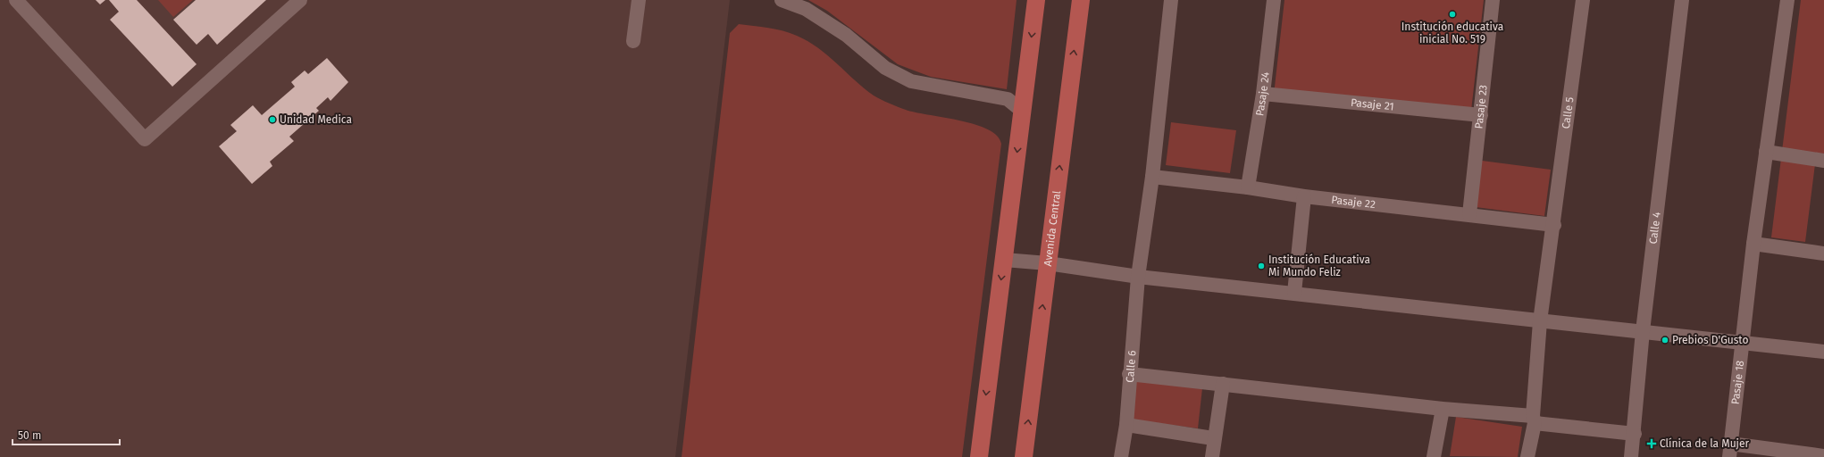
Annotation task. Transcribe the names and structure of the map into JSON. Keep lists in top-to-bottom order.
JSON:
{
  "streets": {
    "main road": ["Avenida Central"],
    "street": [
      "Pasaje 24",
      "Pasaje 21",
      "Pasaje 23",
      "Calle 5",
      "Pasaje 22",
      "Calle 4",
      "Calle 6",
      "Pasaje 18"
    ]
  },
  "crossings": [
    ["Pasaje 24", "Pasaje 21"],
    ["Pasaje 24", "Pasaje 22"],
    ["Pasaje 21", "Pasaje 23"],
    ["Pasaje 23", "Pasaje 22"],
    ["Calle 5", "Pasaje 22"],
    ["Pasaje 22", "Calle 6"]
  ],
  "places": {
    "other": [
      "Institución educativa inicial No. 519",
      "Unidad Medica",
      "Institución Educativa Mi Mundo Feliz",
      "Prebios D'Gusto"
    ],
    "health": ["Clínica de la Mujer"]
  },
  "scale_bar": "50 m"
}
